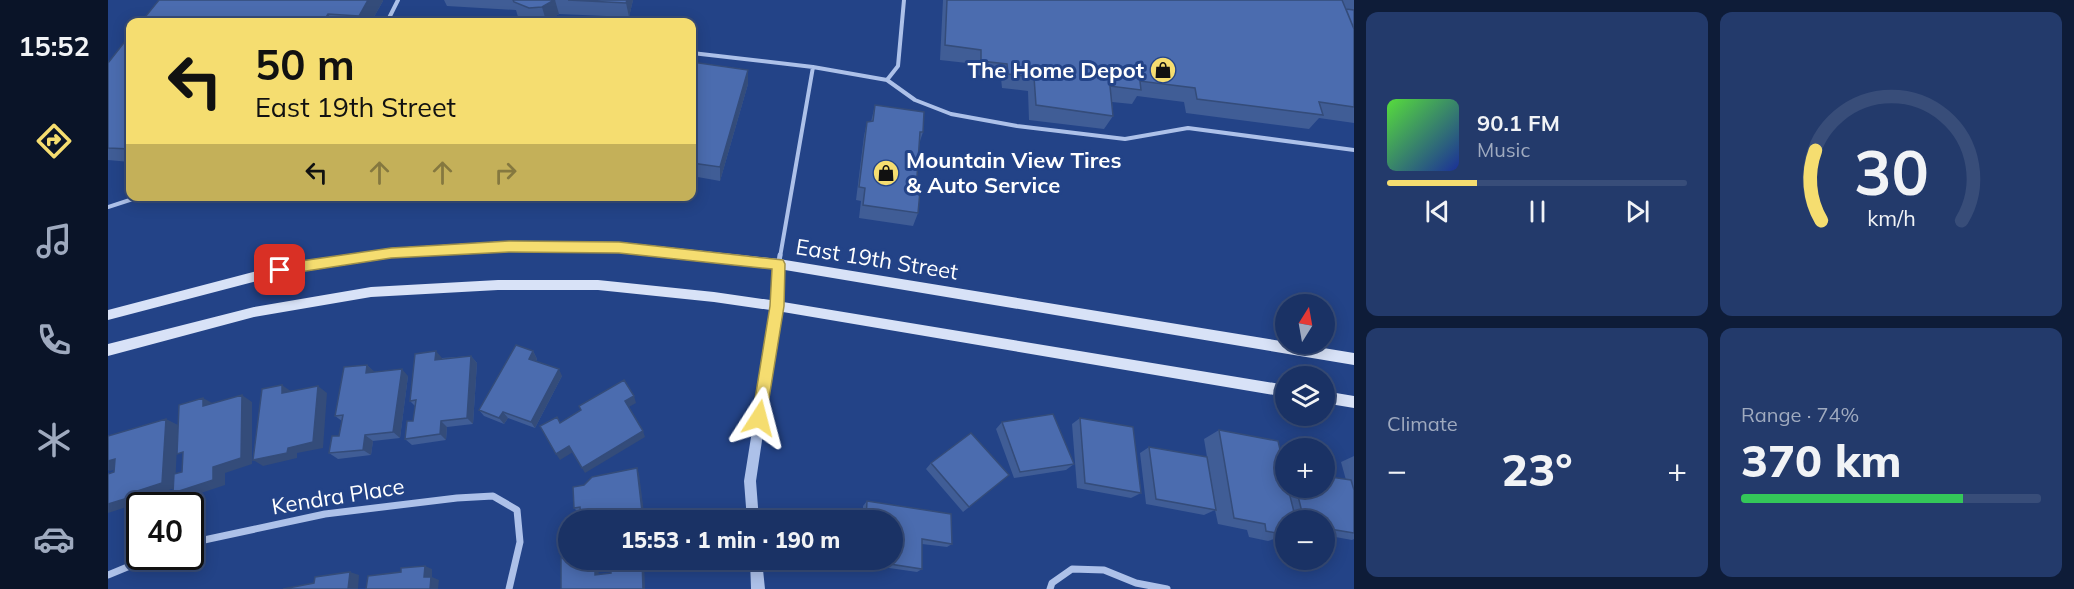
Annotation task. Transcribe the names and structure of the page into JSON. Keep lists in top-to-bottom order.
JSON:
{
  "streets": {
    "main road": ["East 19th Street"],
    "street": ["Kendra Place"]
  },
  "places": {
    "shop": ["The Home Depot", "Mountain View Tires & Auto Service"]
  },
  "north": "top",
  "page": {
    "tabs": "15:52",
    "turn": ["50 m", "East 19th Street"],
    "song": ["90.1 FM", "Music"],
    "map_buttons": ["+", "−"],
    "tile": [
      "Climate",
      ["Range · 74%", "370 km"]
    ],
    "heat": ["−", "23°", "+"],
    "limit": "40",
    "trip": "15:53 · 1 min · 190 m",
    "gauge": ["30", "km/h"]
  }
}
